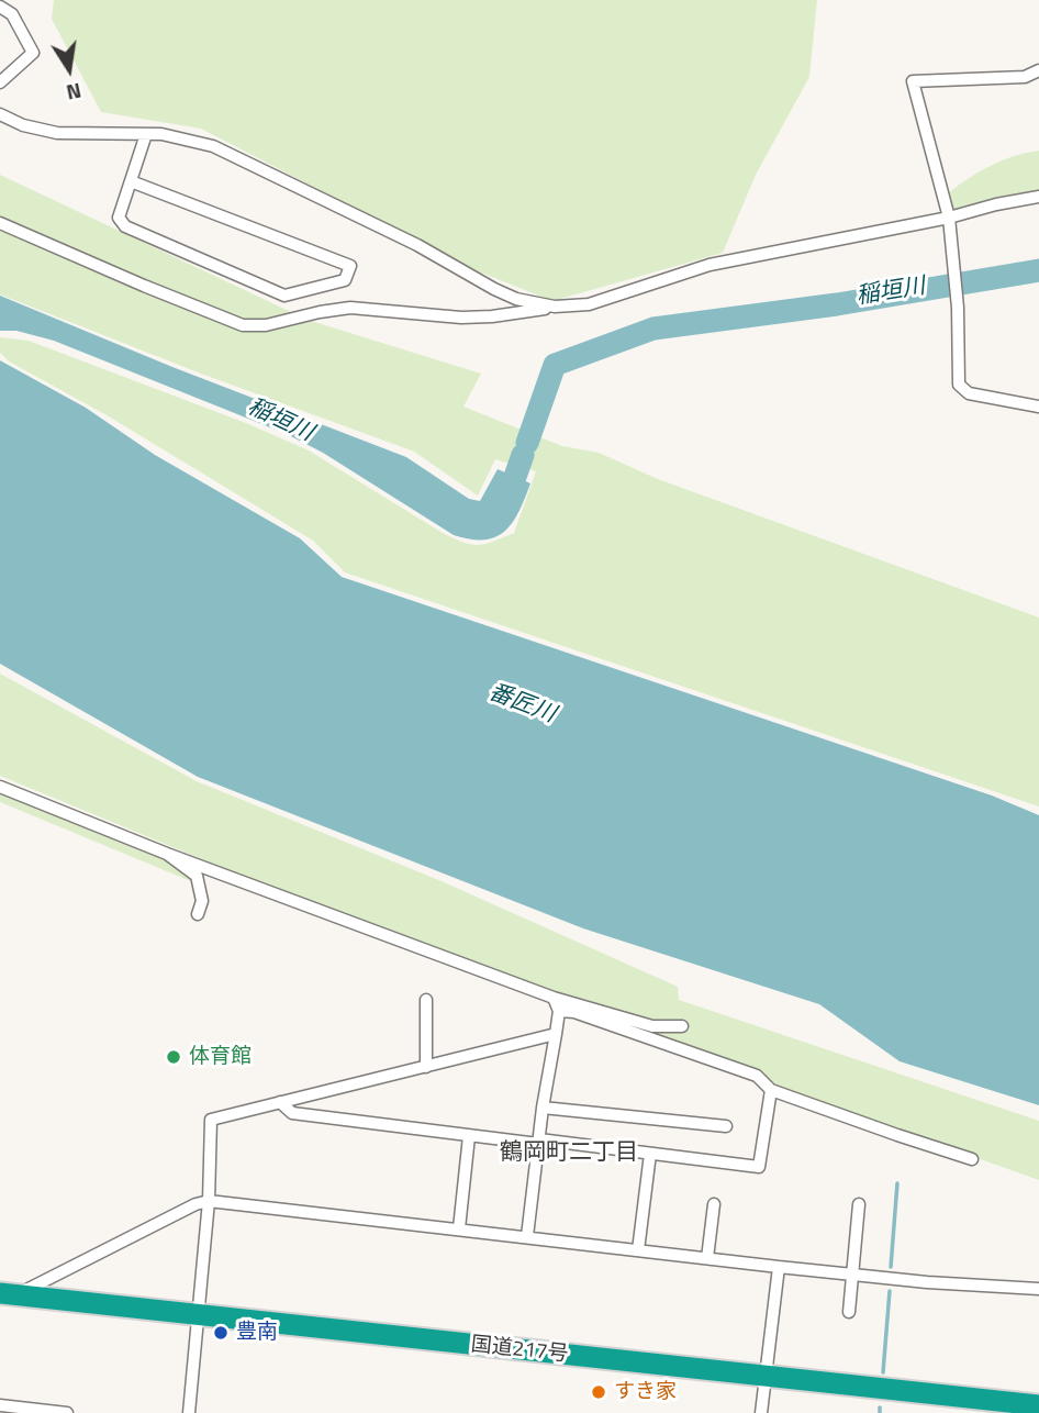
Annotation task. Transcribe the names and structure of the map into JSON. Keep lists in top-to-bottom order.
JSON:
{
  "streets": {
    "highway": ["国道217号"]
  },
  "districts": ["鶴岡町二丁目"],
  "water": ["稲垣川", "番匠川"],
  "places": ["体育館", "豊南", "すき家"],
  "north": "bottom"
}
